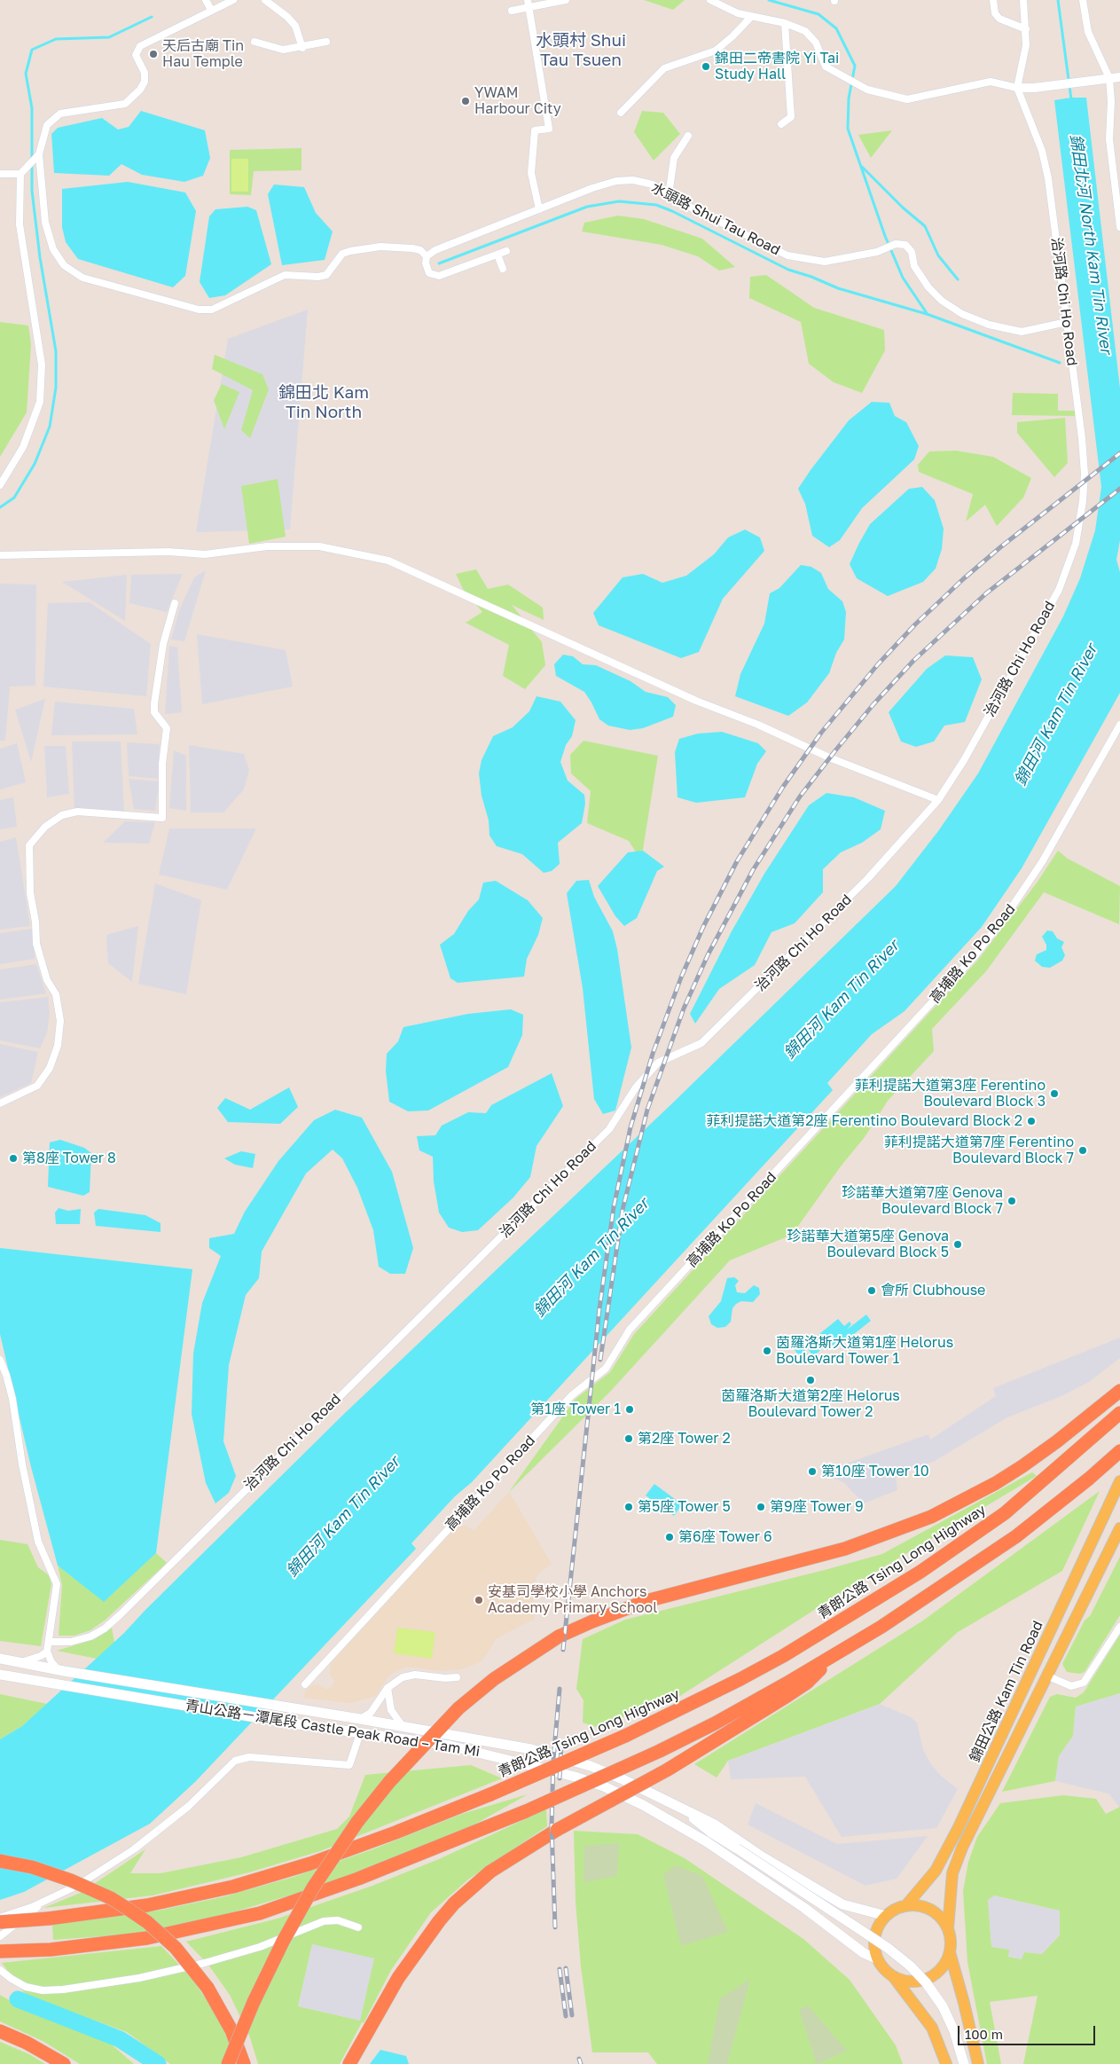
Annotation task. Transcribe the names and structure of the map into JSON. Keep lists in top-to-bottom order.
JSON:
{
  "streets": {
    "highway": ["青朗公路 Tsing Long Highway"],
    "main road": ["錦田公路 Kam Tin Road", "青山公路－潭尾段 Castle Peak Road – Tam Mi"],
    "street": ["水頭路 Shui Tau Road", "治河路 Chi Ho Road", "高埔路 Ko Po Road"]
  },
  "crossings": [
    ["水頭路 Shui Tau Road", "治河路 Chi Ho Road"],
    ["錦田公路 Kam Tin Road", "青山公路－潭尾段 Castle Peak Road – Tam Mi"]
  ],
  "districts": ["水頭村 Shui Tau Tsuen", "錦田北 Kam Tin North"],
  "water": ["錦田北河 North Kam Tin River", "錦田河 Kam Tin River"],
  "places": [
    "天后古廟 Tin Hau Temple",
    "錦田二帝書院 Yi Tai Study Hall",
    "YWAM Harbour City",
    "菲利提諾大道第3座 Ferentino Boulevard Block 3",
    "菲利提諾大道第2座 Ferentino Boulevard Block 2",
    "菲利提諾大道第7座 Ferentino Boulevard Block 7",
    "第8座 Tower 8",
    "珍諾華大道第7座 Genova Boulevard Block 7",
    "珍諾華大道第5座 Genova Boulevard Block 5",
    "會所 Clubhouse",
    "茵羅洛斯大道第1座 Helorus Boulevard Tower 1",
    "茵羅洛斯大道第2座 Helorus Boulevard Tower 2",
    "第1座 Tower 1",
    "第2座 Tower 2",
    "第10座 Tower 10",
    "第5座 Tower 5",
    "第9座 Tower 9",
    "第6座 Tower 6",
    "安基司學校小學 Anchors Academy Primary School"
  ],
  "scale_bar": "100 m"
}
